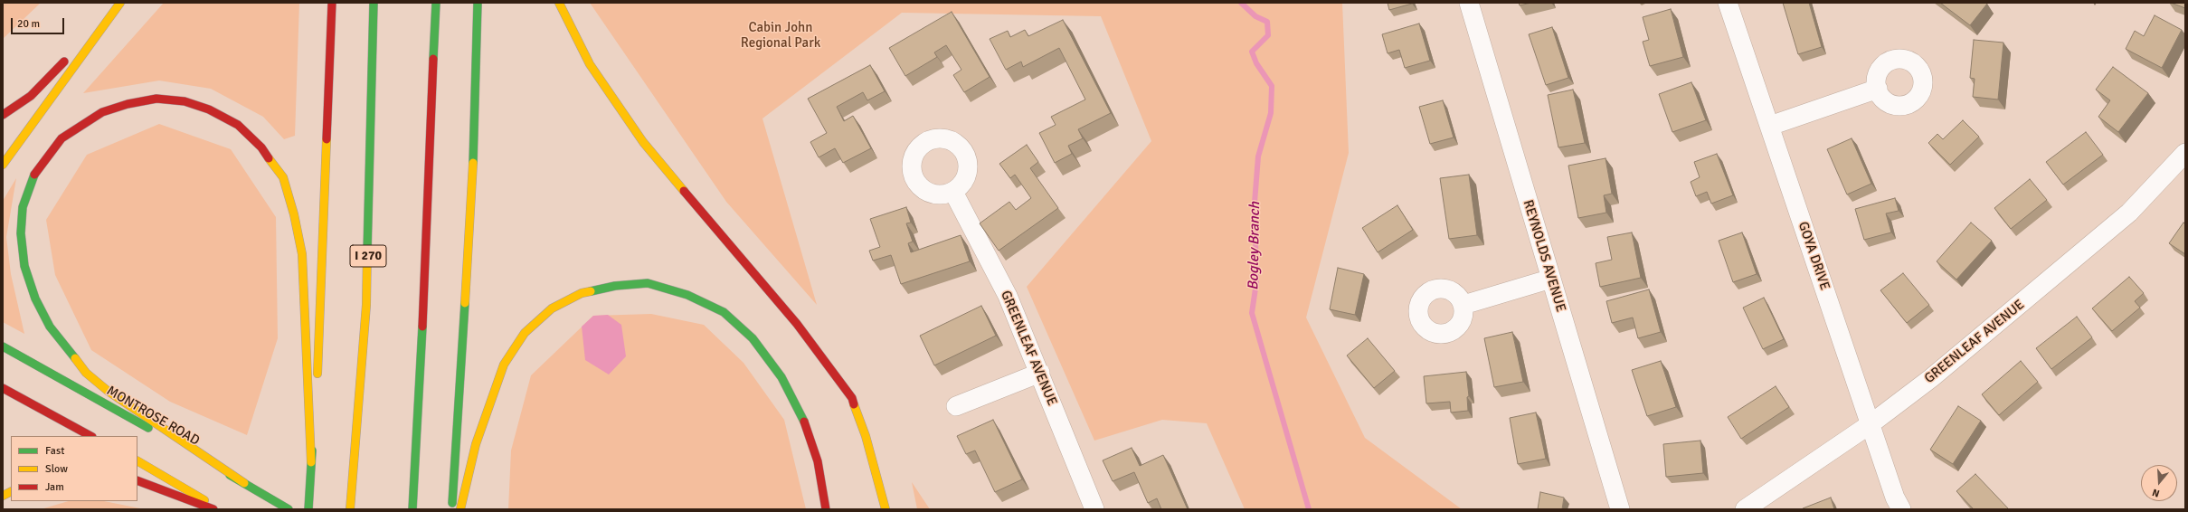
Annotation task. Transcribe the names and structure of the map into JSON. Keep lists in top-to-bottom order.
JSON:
{
  "streets": {
    "main road": ["I 270", "MONTROSE ROAD"],
    "street": ["REYNOLDS AVENUE", "GOYA DRIVE", "GREENLEAF AVENUE"]
  },
  "crossings": [
    ["GOYA DRIVE", "GREENLEAF AVENUE"]
  ],
  "water": ["Bogley Branch"],
  "parks": ["Cabin John Regional Park"],
  "legend": ["Fast", "Slow", "Jam"],
  "scale_bar": "20 m",
  "north": "bottom"
}
